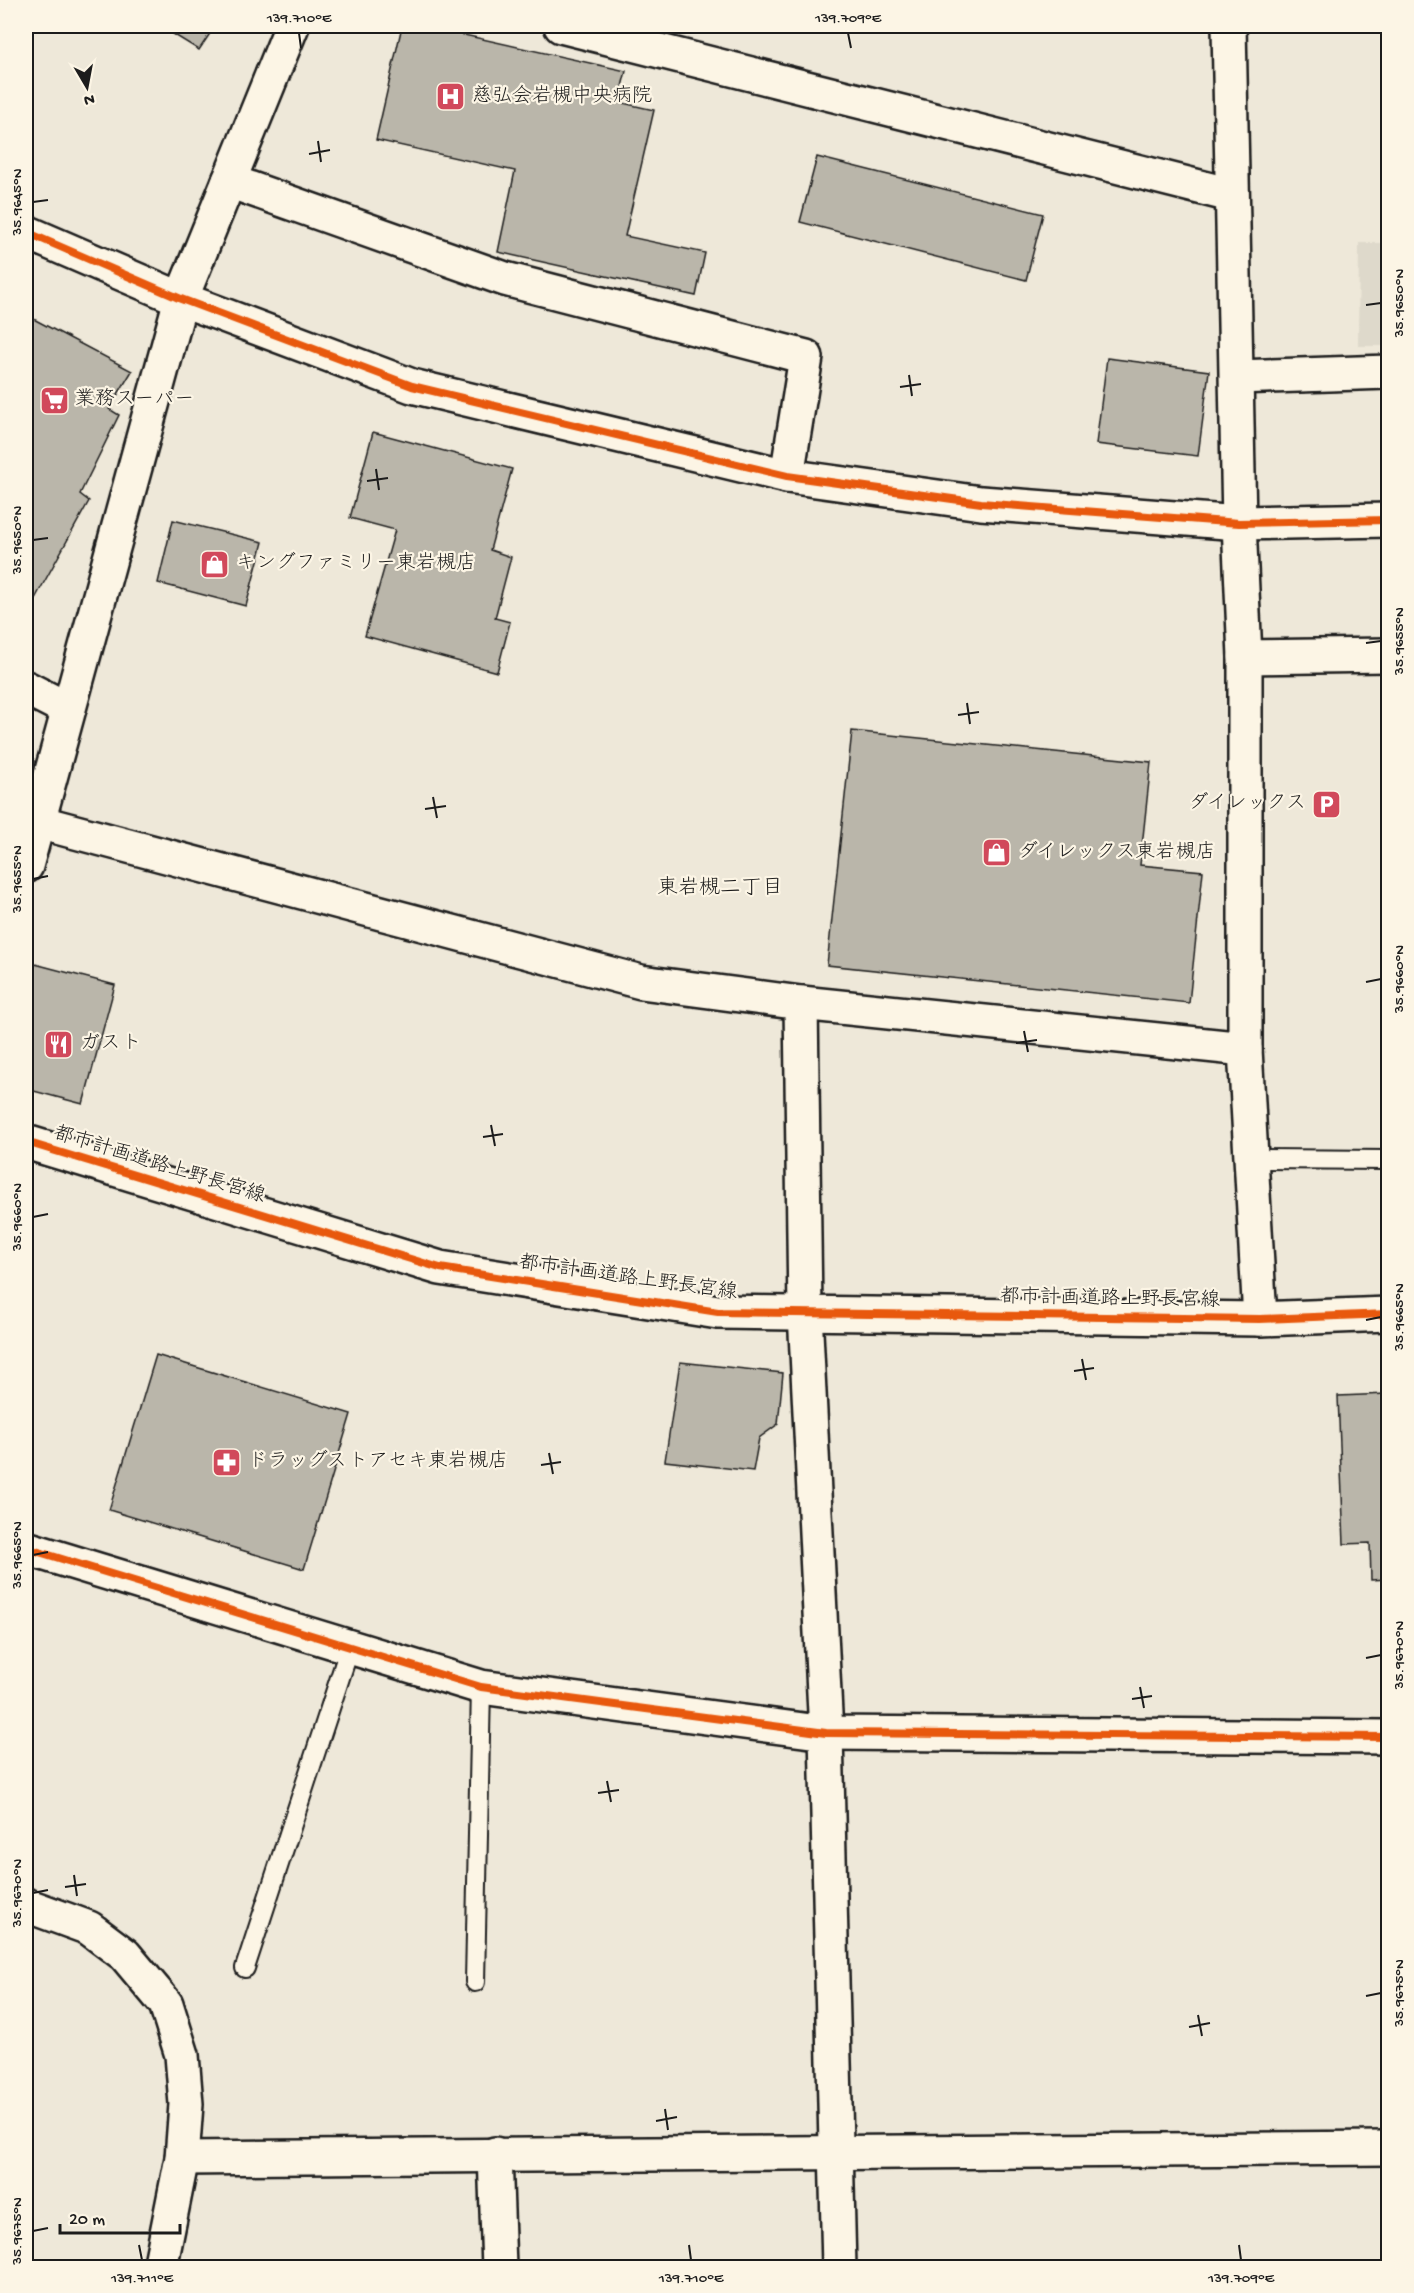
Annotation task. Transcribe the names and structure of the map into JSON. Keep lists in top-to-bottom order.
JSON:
{
  "streets": {
    "street": ["都市計画道路上野長宮線"]
  },
  "districts": ["東岩槻二丁目"],
  "places": {
    "hospital": ["慈弘会岩槻中央病院"],
    "supermarket": ["業務スーパー"],
    "shop": ["キングファミリー東岩槻店", "ダイレックス東岩槻店"],
    "parking": ["ダイレックス"],
    "restaurant": ["ガスト"],
    "pharmacy": ["ドラッグストアセキ東岩槻店"]
  },
  "scale_bar": "20 m",
  "north": "bottom",
  "coordinates": [
    "139.710°E",
    "139.709°E",
    "35.9645°N",
    "35.9650°N",
    "35.9655°N",
    "35.9660°N",
    "35.9665°N",
    "35.9670°N",
    "35.9675°N",
    "139.711°E"
  ]
}
